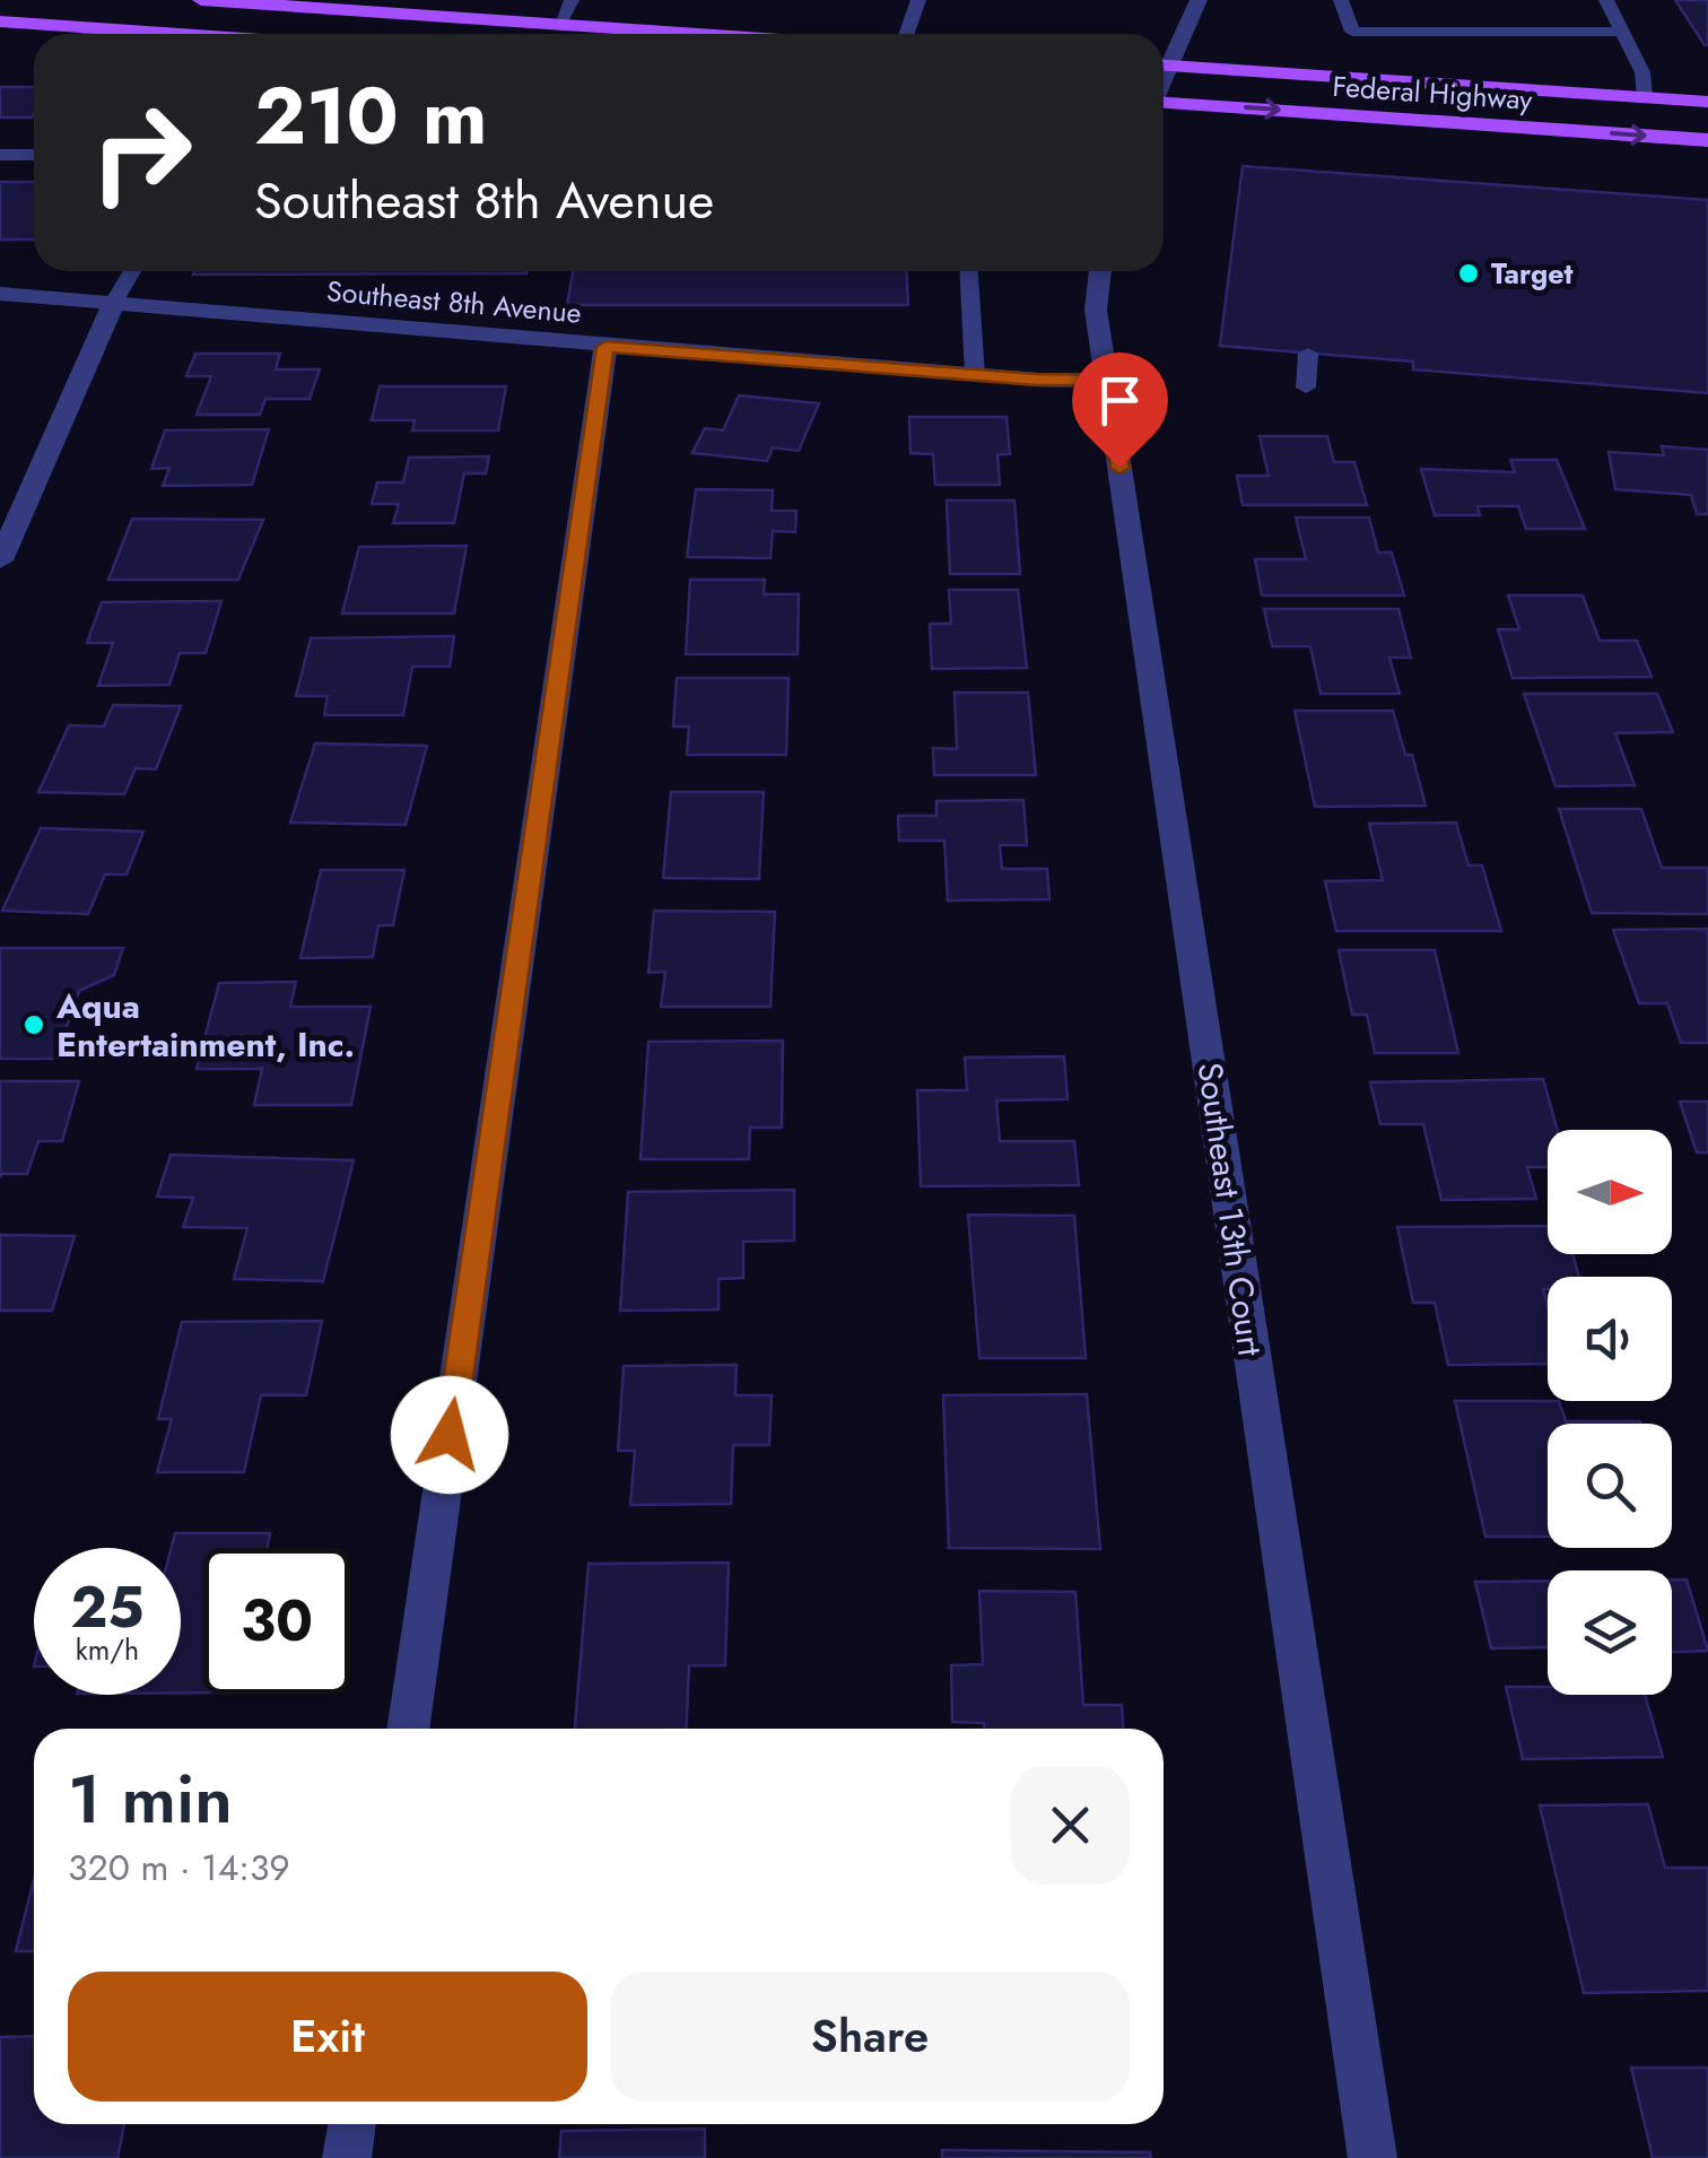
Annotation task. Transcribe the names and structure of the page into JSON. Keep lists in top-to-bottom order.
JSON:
{
  "streets": {
    "main road": ["Federal Highway"],
    "street": ["Southeast 8th Avenue", "Southeast 13th Court"]
  },
  "crossings": [
    ["Southeast 8th Avenue", "Southeast 13th Court"]
  ],
  "places": ["Target", "Aqua Entertainment, Inc."],
  "north": "right",
  "page": {
    "turn": ["210 m", "Southeast 8th Avenue"],
    "speed": "25 km/h",
    "limit": "30",
    "heading": ["1 min", "320 m · 14:39"],
    "buttons": ["Exit", "Share"]
  }
}
